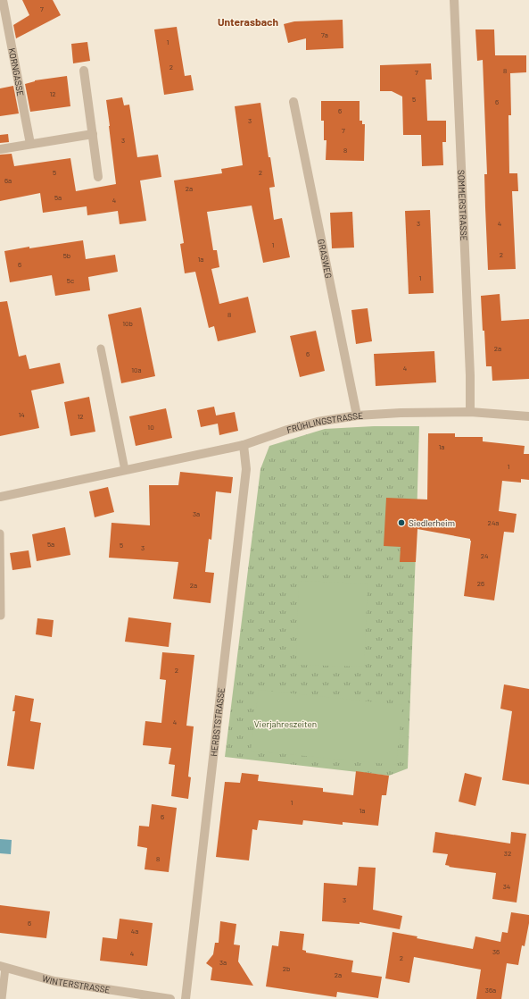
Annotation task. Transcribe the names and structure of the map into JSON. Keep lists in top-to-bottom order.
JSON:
{
  "streets": {
    "street": [
      "KORNGASSE",
      "SOMMERSTRASSE",
      "GRASWEG",
      "FRÜHLINGSTRASSE",
      "HERBSTSTRASSE",
      "WINTERSTRASSE"
    ]
  },
  "crossings": [
    ["SOMMERSTRASSE", "FRÜHLINGSTRASSE"],
    ["GRASWEG", "FRÜHLINGSTRASSE"],
    ["FRÜHLINGSTRASSE", "HERBSTSTRASSE"]
  ],
  "districts": ["Unterasbach"],
  "parks": ["Vierjahreszeiten"],
  "places": ["Siedlerheim"],
  "house_numbers": [
    "7",
    "7a",
    "1",
    "2",
    "8",
    "7",
    "12",
    "5",
    "6",
    "6",
    "3",
    "7",
    "3",
    "8",
    "5",
    "2",
    "6a",
    "2a",
    "5a",
    "4",
    "3",
    "4",
    "1",
    "2",
    "5b",
    "1a",
    "6",
    "1",
    "5c",
    "8",
    "10b",
    "2a",
    "6",
    "4",
    "10a",
    "14",
    "12",
    "10",
    "1a",
    "1",
    "3a",
    "24a",
    "5a",
    "5",
    "3",
    "24",
    "26",
    "2a",
    "2",
    "4",
    "1",
    "1a",
    "6",
    "32",
    "8",
    "34",
    "3",
    "6",
    "4a",
    "36",
    "4",
    "2",
    "3a",
    "2b",
    "2a",
    "36a"
  ]
}
